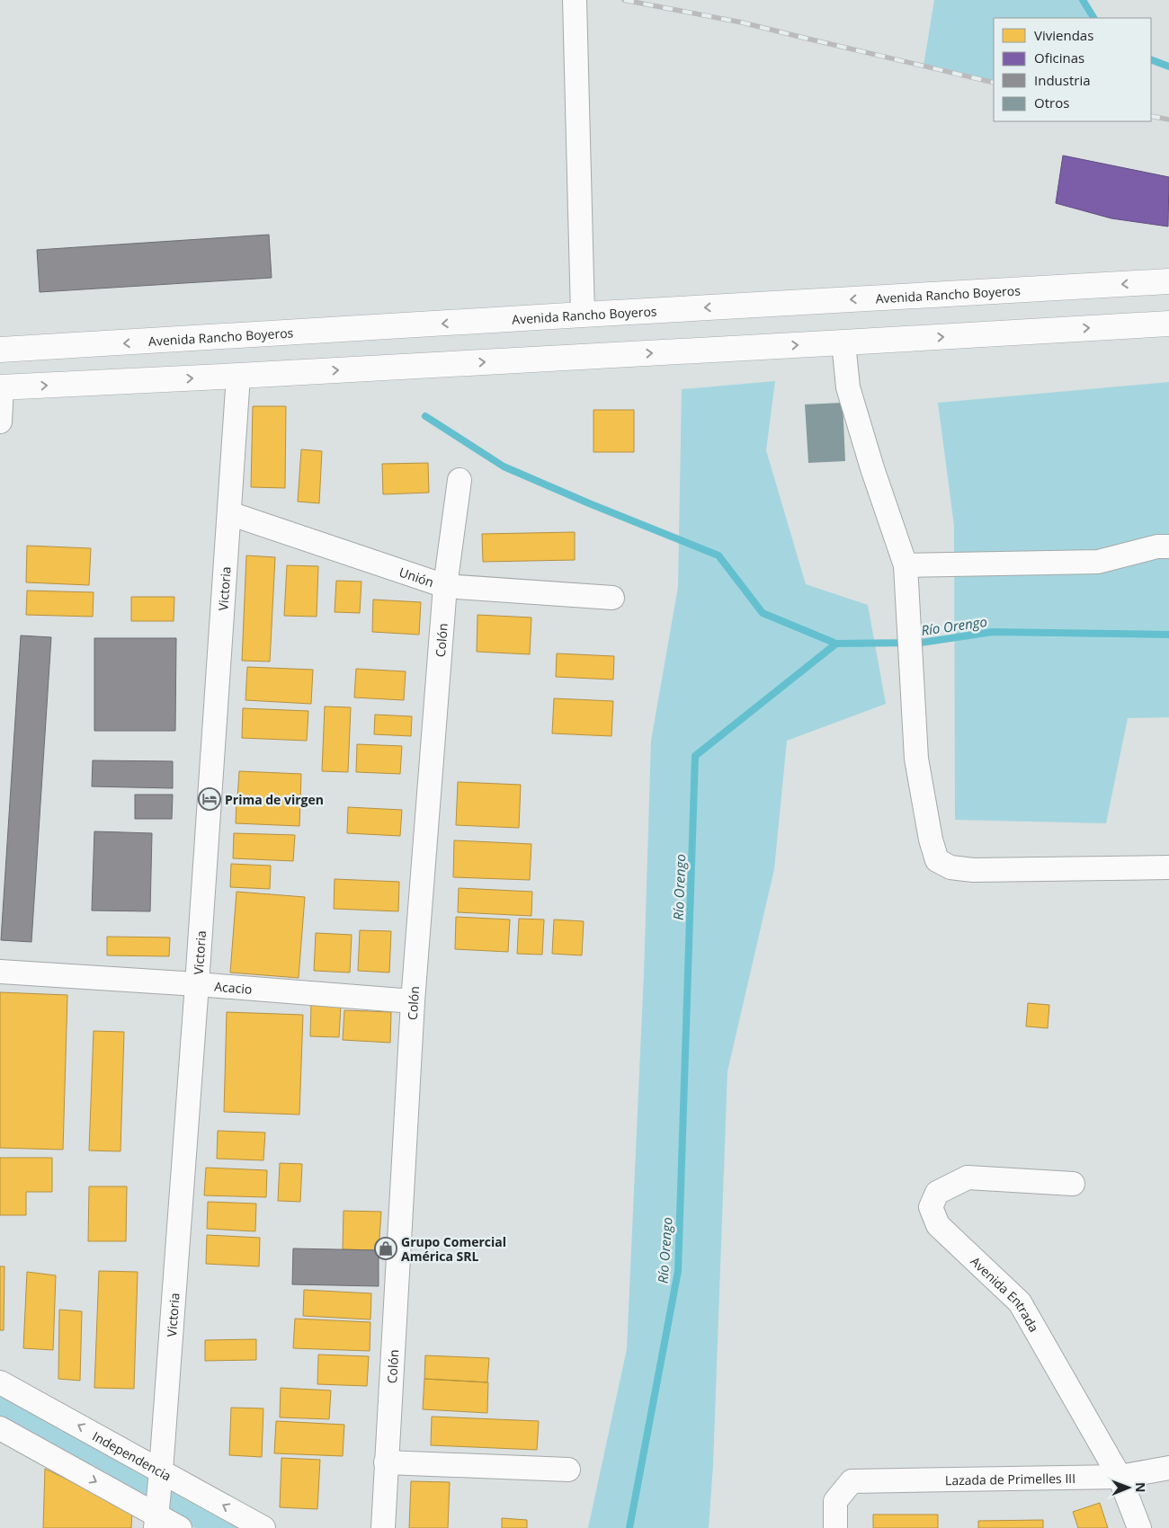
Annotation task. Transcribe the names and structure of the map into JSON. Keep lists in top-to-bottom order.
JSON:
{
  "streets": {
    "highway": ["Avenida Rancho Boyeros"],
    "street": [
      "Unión",
      "Victoria",
      "Colón",
      "Acacio",
      "Avenida Entrada",
      "Independencia",
      "Lazada de Primelles III"
    ]
  },
  "crossings": [
    ["Unión", "Victoria"],
    ["Unión", "Colón"],
    ["Victoria", "Acacio"],
    ["Victoria", "Independencia"],
    ["Colón", "Acacio"],
    ["Avenida Entrada", "Lazada de Primelles III"]
  ],
  "water": ["Río Orengo"],
  "places": {
    "hotel": ["Prima de virgen"],
    "shop": ["Grupo Comercial América SRL"]
  },
  "legend": [
    "Viviendas",
    "Oficinas",
    "Industria",
    "Otros"
  ],
  "north": "right"
}
